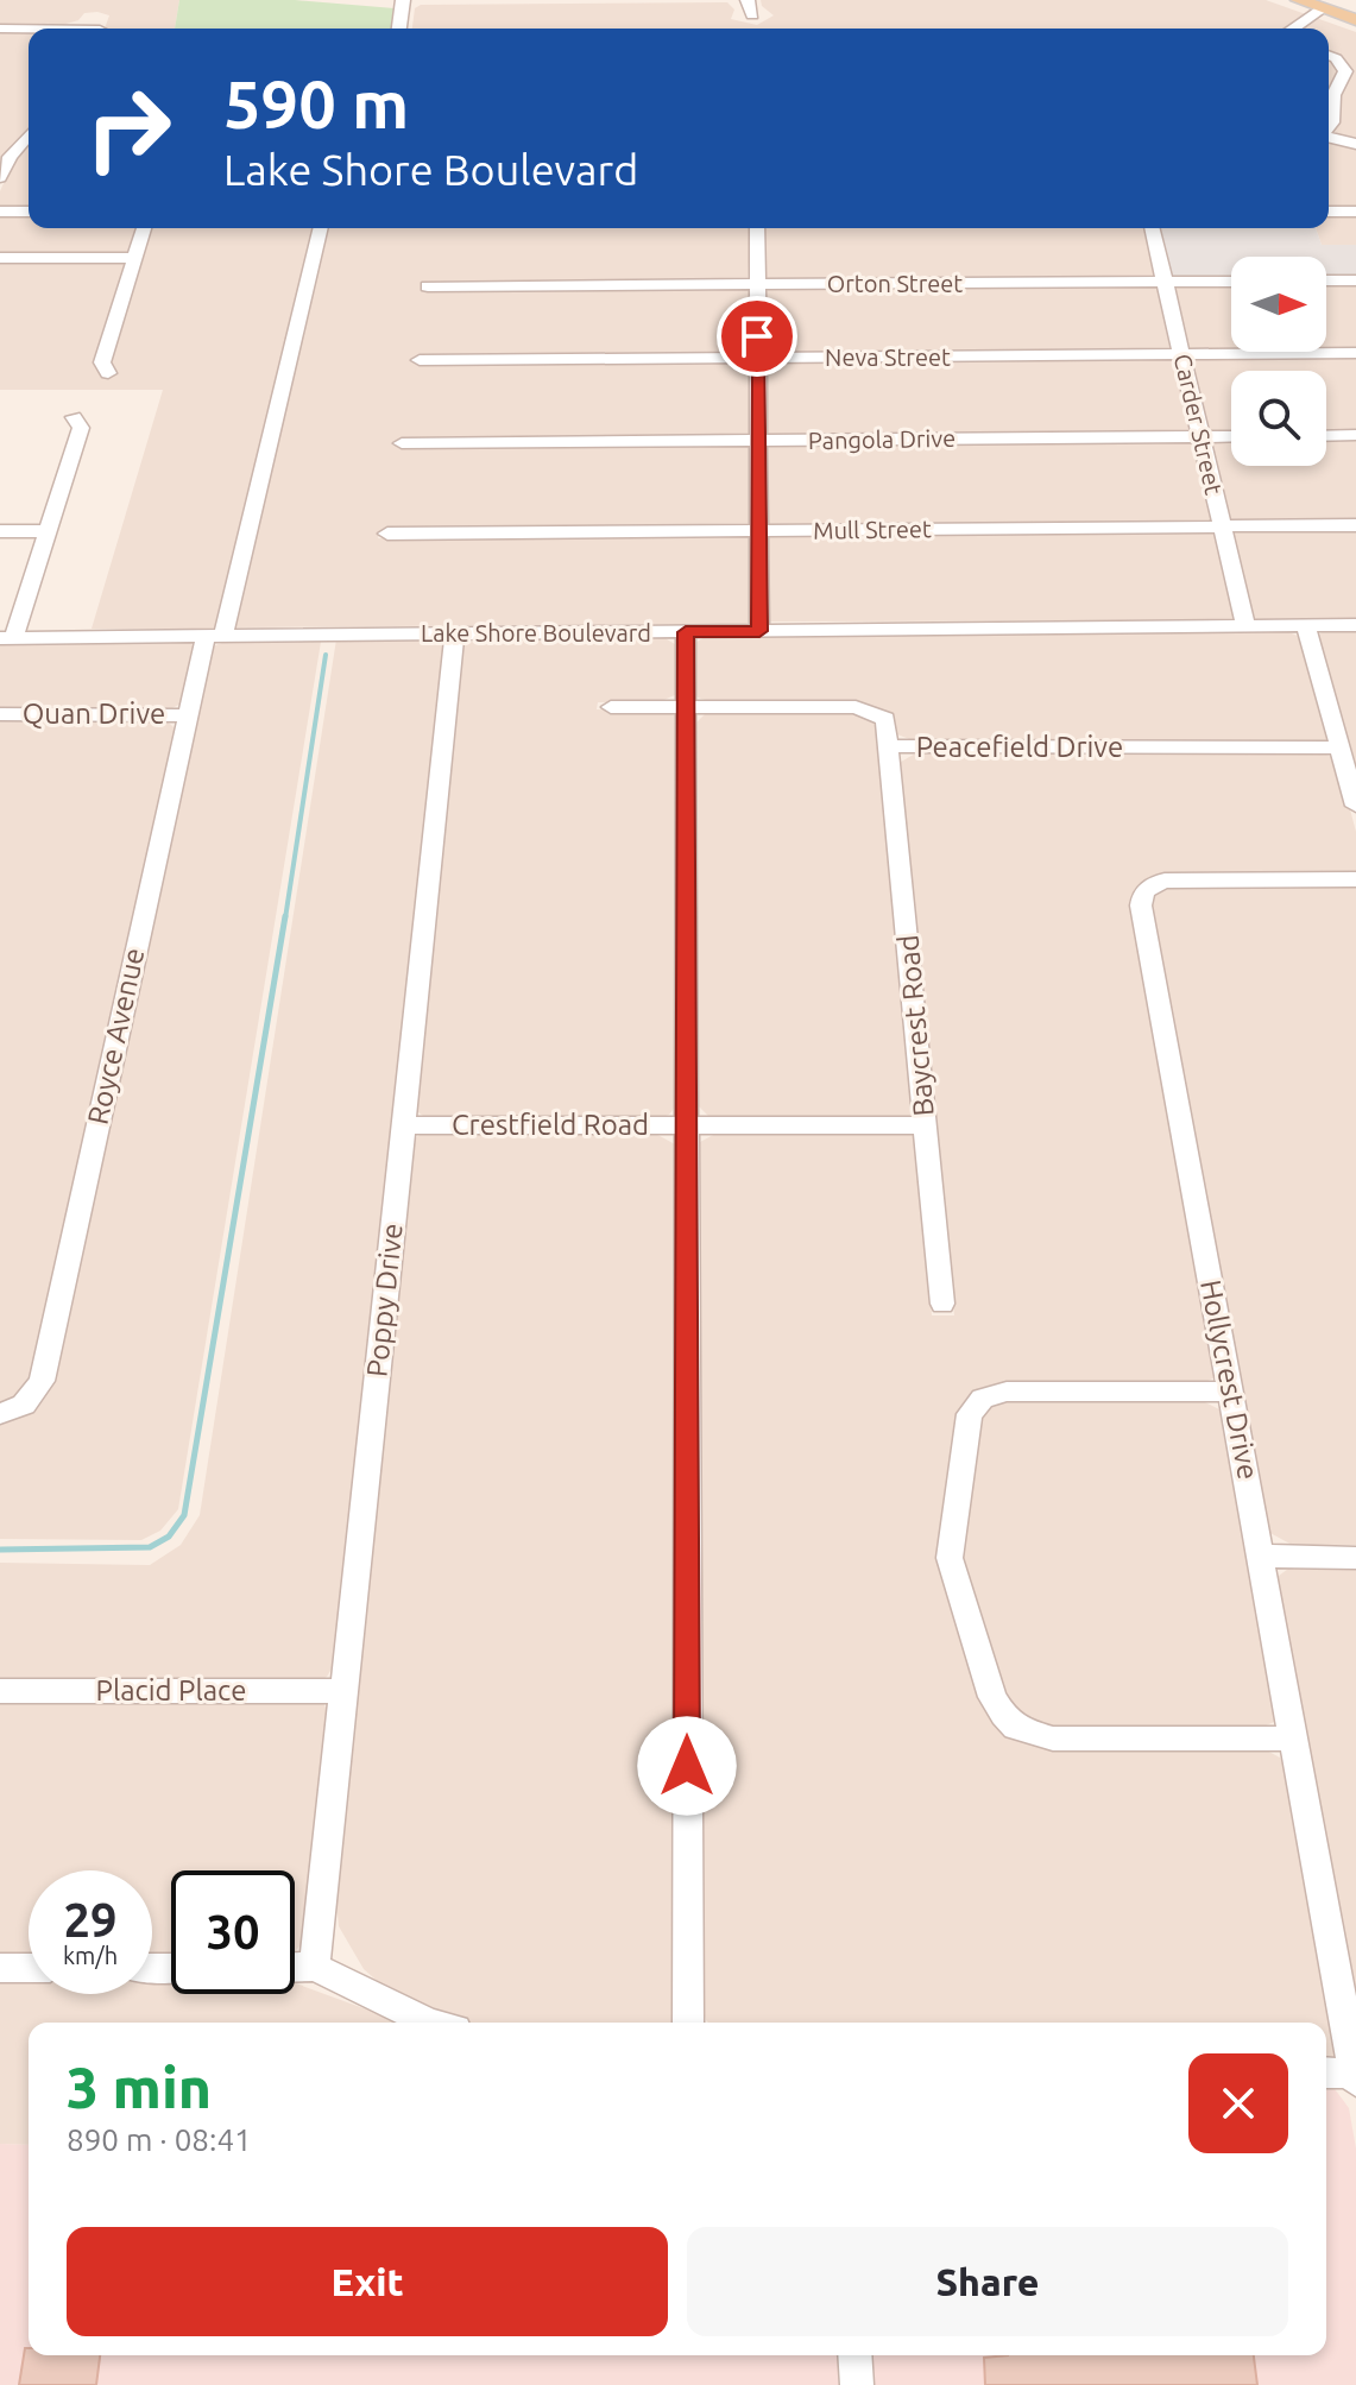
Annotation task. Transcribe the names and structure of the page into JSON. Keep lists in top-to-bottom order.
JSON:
{
  "streets": {
    "street": [
      "Orton Street",
      "Neva Street",
      "Carder Street",
      "Pangola Drive",
      "Mull Street",
      "Lake Shore Boulevard",
      "Quan Drive",
      "Peacefield Drive",
      "Baycrest Road",
      "Royce Avenue",
      "Crestfield Road",
      "Poppy Drive",
      "Hollycrest Drive",
      "Placid Place"
    ]
  },
  "crossings": [
    ["Orton Street", "Carder Street"],
    ["Neva Street", "Carder Street"],
    ["Carder Street", "Pangola Drive"],
    ["Carder Street", "Mull Street"],
    ["Carder Street", "Lake Shore Boulevard"],
    ["Lake Shore Boulevard", "Royce Avenue"],
    ["Lake Shore Boulevard", "Poppy Drive"],
    ["Quan Drive", "Royce Avenue"],
    ["Peacefield Drive", "Baycrest Road"],
    ["Baycrest Road", "Crestfield Road"],
    ["Crestfield Road", "Poppy Drive"],
    ["Poppy Drive", "Placid Place"]
  ],
  "north": "right",
  "page": {
    "turn": ["590 m", "Lake Shore Boulevard"],
    "speed": "29 km/h",
    "limit": "30",
    "heading": ["3 min", "890 m · 08:41"],
    "buttons": ["Exit", "Share"]
  }
}
